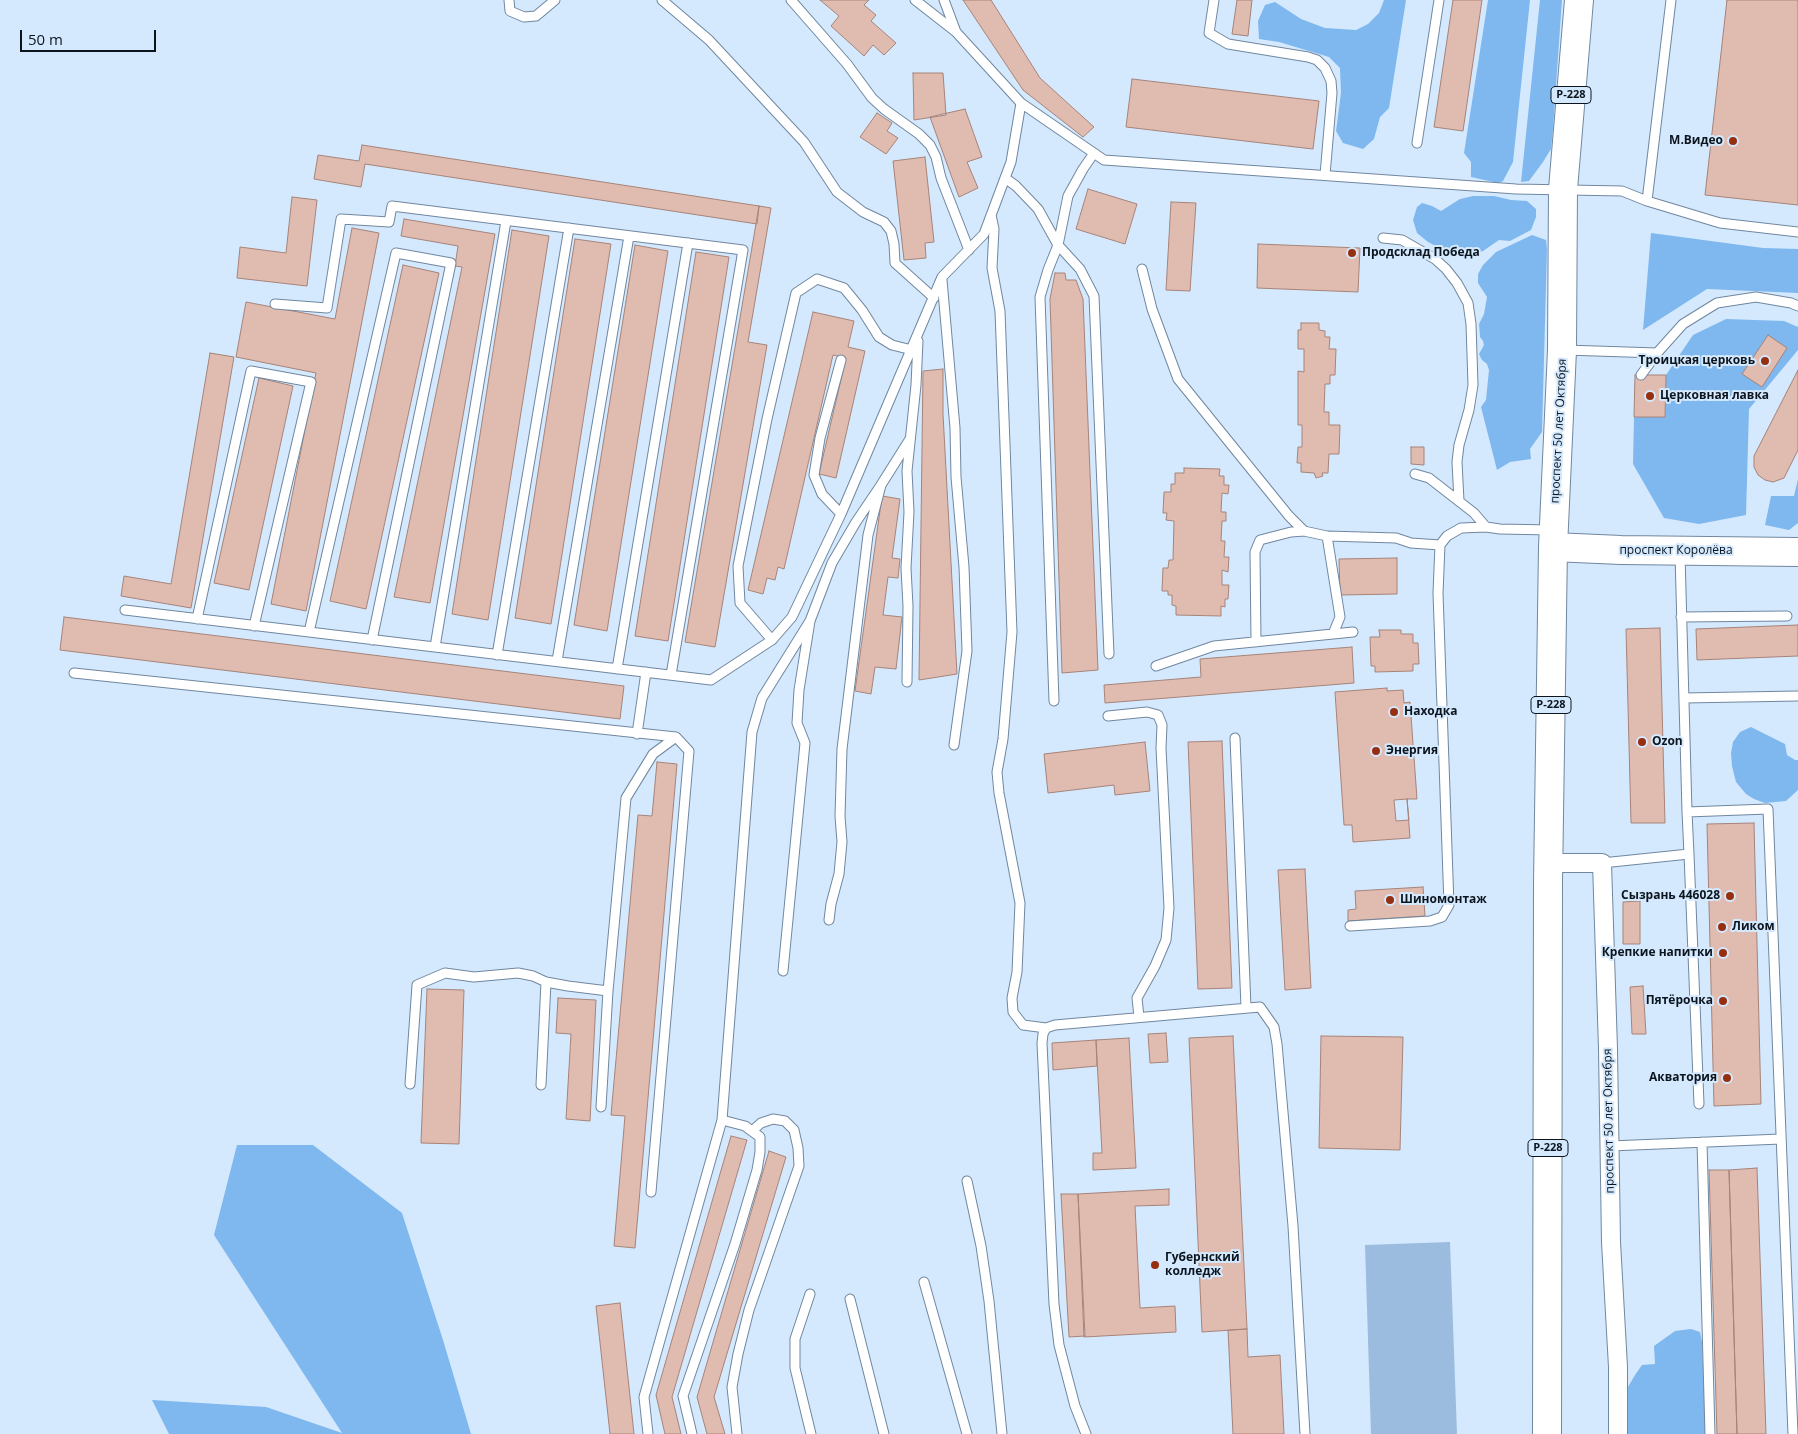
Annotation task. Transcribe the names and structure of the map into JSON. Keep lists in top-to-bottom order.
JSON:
{
  "streets": {
    "main road": ["Р-228", "проспект 50 лет Октября", "проспект Королёва"]
  },
  "crossings": [
    ["проспект 50 лет Октября", "проспект Королёва"]
  ],
  "places": [
    "М.Видео",
    "Продсклад Победа",
    "Троицкая церковь",
    "Церковная лавка",
    "Находка",
    "Ozon",
    "Энергия",
    "Сызрань 446028",
    "Шиномонтаж",
    "Ликом",
    "Крепкие напитки",
    "Пятёрочка",
    "Акватория",
    "Губернский колледж"
  ],
  "scale_bar": "50 m"
}
